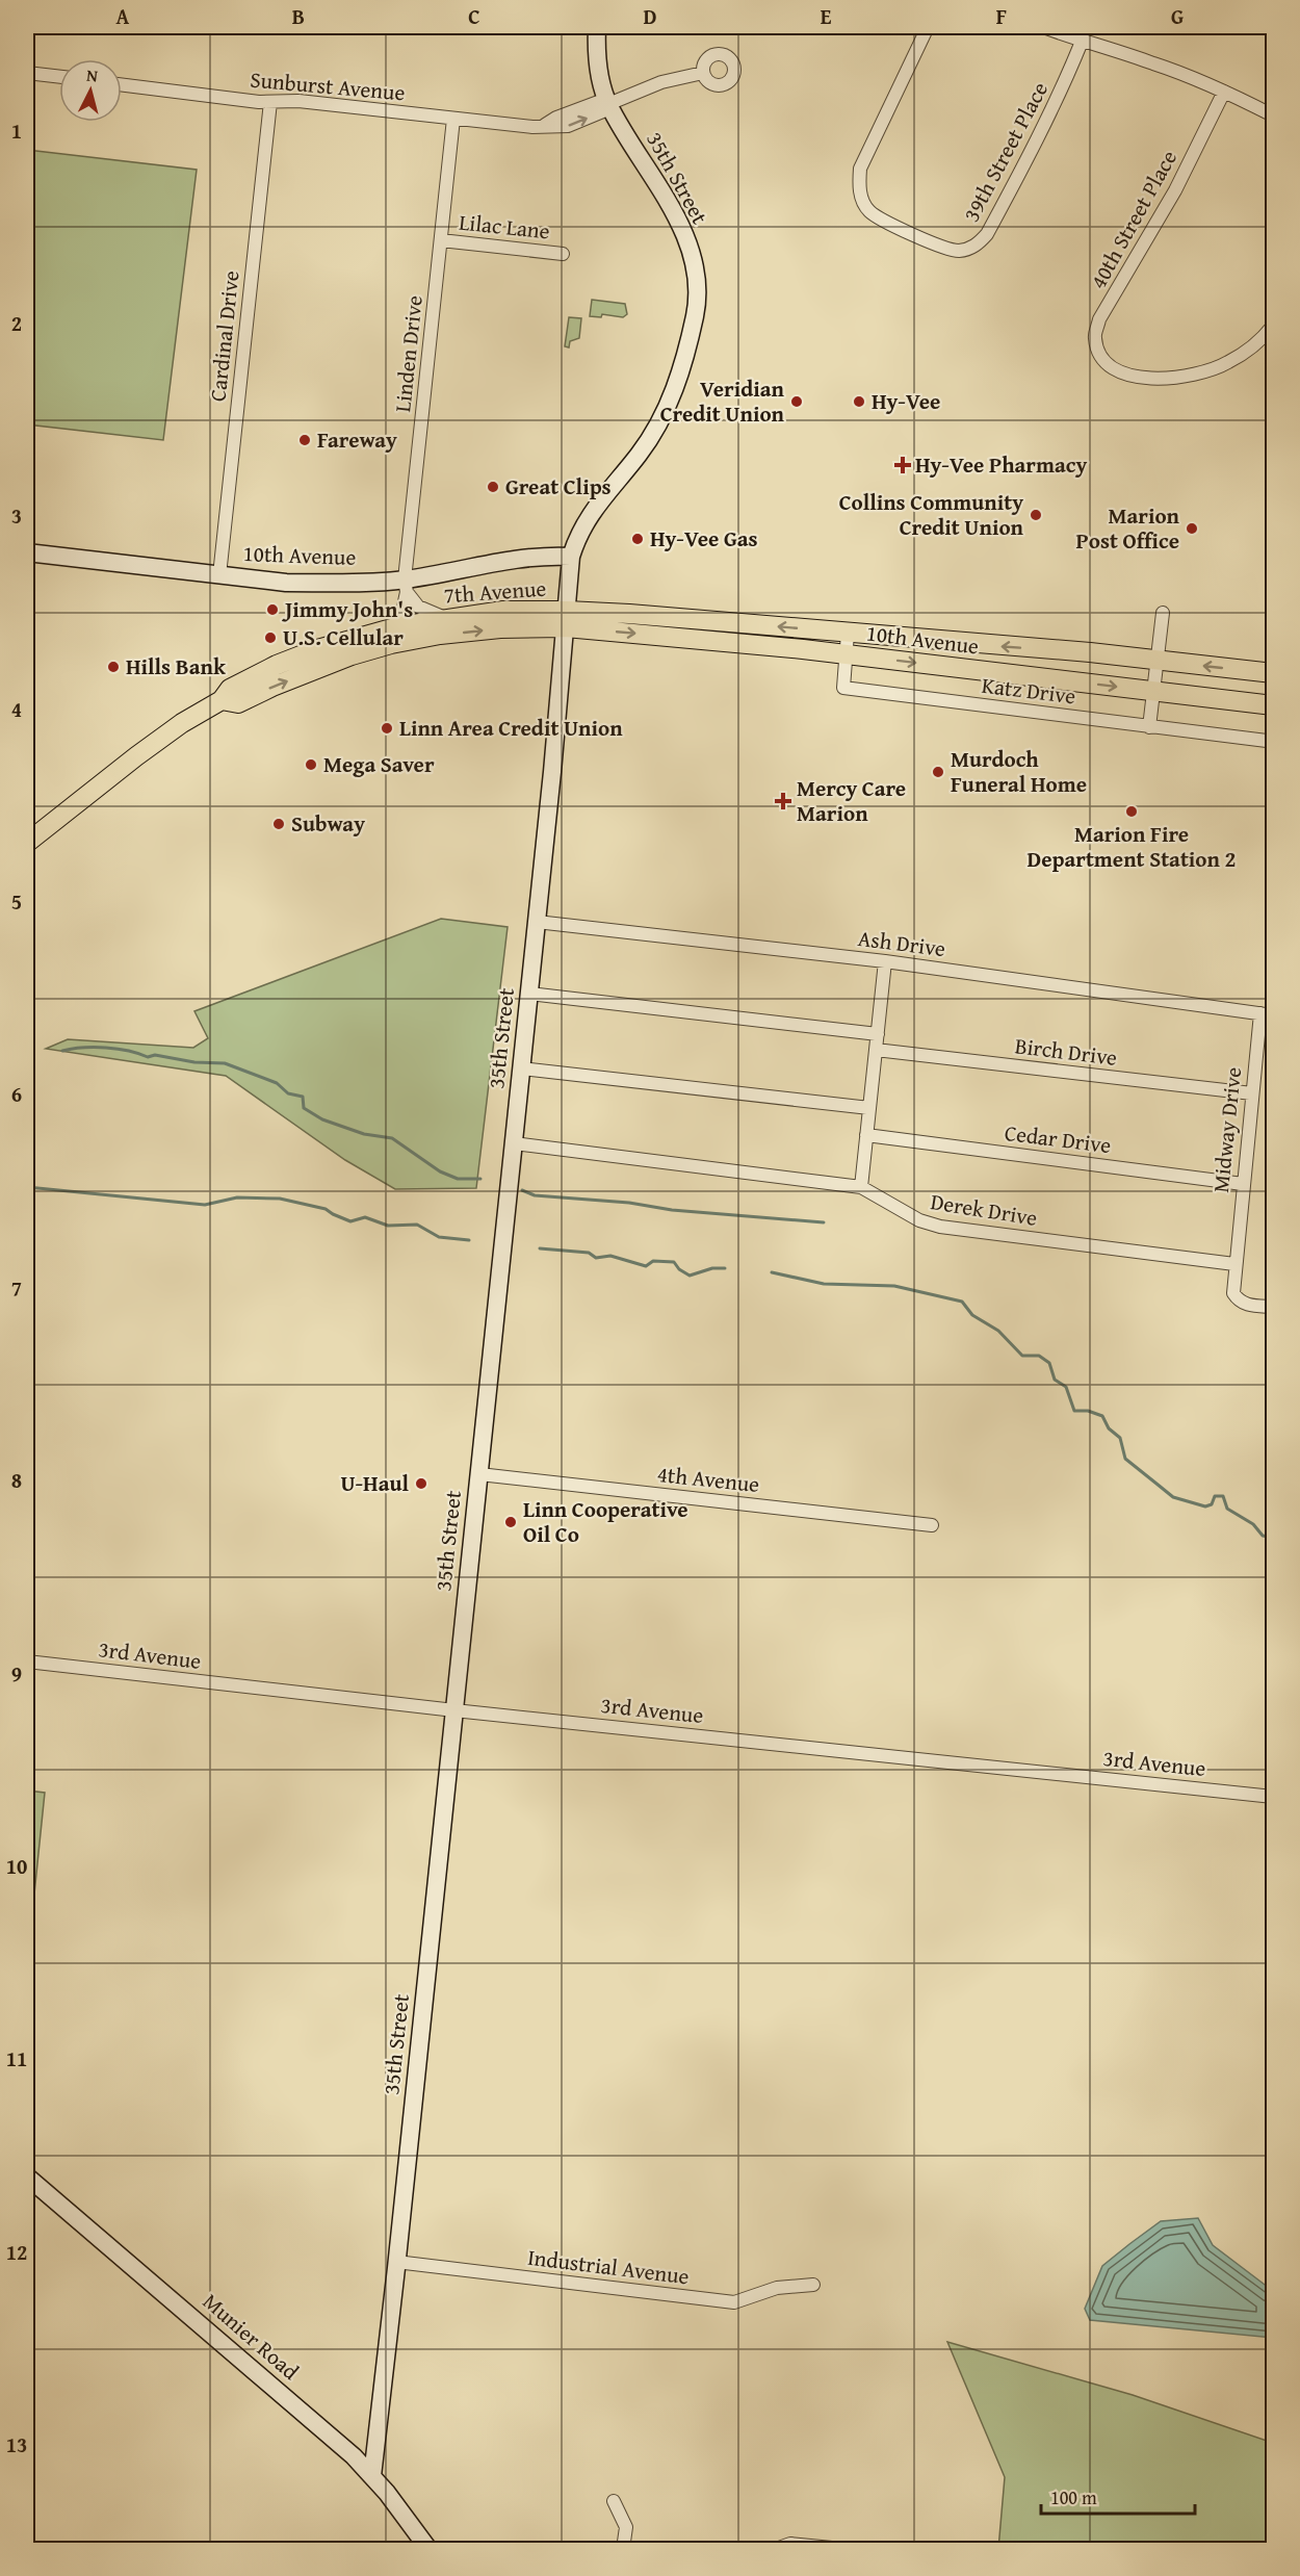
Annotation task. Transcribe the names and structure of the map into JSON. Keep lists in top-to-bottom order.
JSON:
{
  "streets": {
    "main road": ["10th Avenue", "7th Avenue"],
    "street": [
      "Sunburst Avenue",
      "39th Street Place",
      "35th Street",
      "40th Street Place",
      "Lilac Lane",
      "Cardinal Drive",
      "Linden Drive",
      "Katz Drive",
      "Ash Drive",
      "Birch Drive",
      "Midway Drive",
      "Cedar Drive",
      "Derek Drive",
      "4th Avenue",
      "3rd Avenue",
      "Industrial Avenue",
      "Munier Road"
    ]
  },
  "crossings": [
    ["Sunburst Avenue", "35th Street"],
    ["Sunburst Avenue", "Cardinal Drive"],
    ["Sunburst Avenue", "Linden Drive"],
    ["35th Street", "10th Avenue"],
    ["35th Street", "7th Avenue"],
    ["35th Street", "Ash Drive"],
    ["35th Street", "Derek Drive"],
    ["35th Street", "4th Avenue"],
    ["35th Street", "3rd Avenue"],
    ["35th Street", "Industrial Avenue"],
    ["35th Street", "Munier Road"],
    ["Lilac Lane", "Linden Drive"],
    ["Cardinal Drive", "10th Avenue"],
    ["Linden Drive", "10th Avenue"],
    ["Linden Drive", "7th Avenue"],
    ["10th Avenue", "7th Avenue"],
    ["10th Avenue", "Katz Drive"],
    ["Ash Drive", "Midway Drive"],
    ["Birch Drive", "Midway Drive"],
    ["Midway Drive", "Cedar Drive"],
    ["Midway Drive", "Derek Drive"]
  ],
  "places": {
    "other": [
      "Veridian Credit Union",
      "Hy-Vee",
      "Fareway",
      "Great Clips",
      "Collins Community Credit Union",
      "Marion Post Office",
      "Hy-Vee Gas",
      "Jimmy John's",
      "U.S. Cellular",
      "Hills Bank",
      "Linn Area Credit Union",
      "Mega Saver",
      "Murdoch Funeral Home",
      "Marion Fire Department Station 2",
      "Subway",
      "U-Haul",
      "Linn Cooperative Oil Co"
    ],
    "health": ["Hy-Vee Pharmacy", "Mercy Care Marion"]
  },
  "scale_bar": "100 m",
  "north": "top",
  "grid": {
    "columns": [
      "A",
      "B",
      "C",
      "D",
      "E",
      "F",
      "G"
    ],
    "rows": [
      "1",
      "2",
      "3",
      "4",
      "5",
      "6",
      "7",
      "8",
      "9",
      "10",
      "11",
      "12",
      "13"
    ]
  }
}
